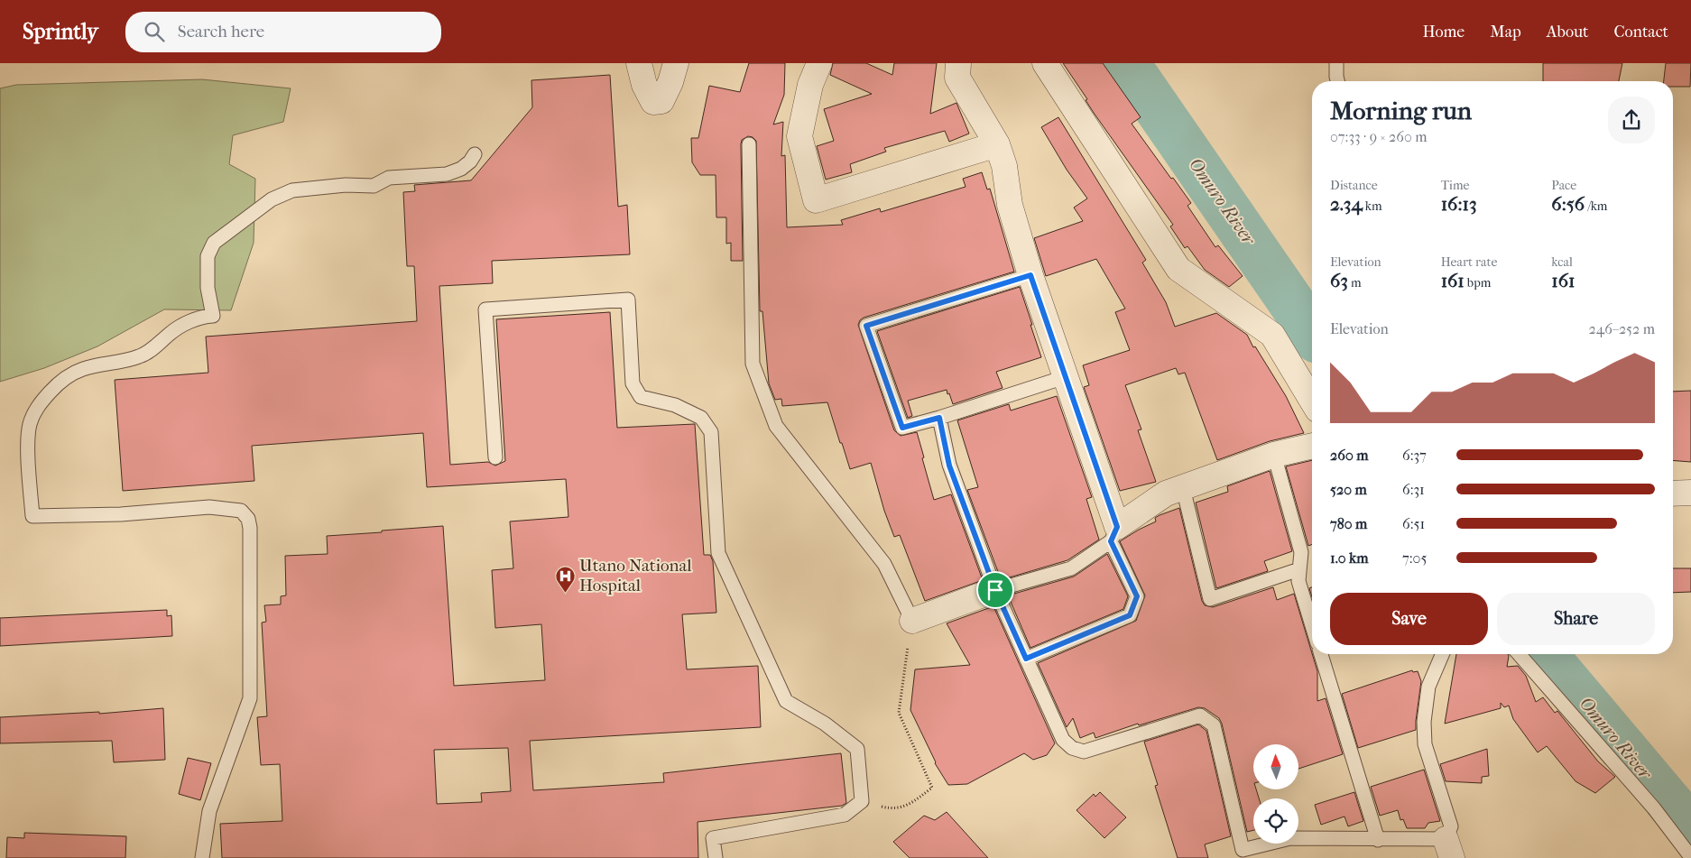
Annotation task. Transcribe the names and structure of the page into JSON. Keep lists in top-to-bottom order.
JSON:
{
  "water": ["Omuro River"],
  "places": {
    "hospital": ["Utano National Hospital"]
  },
  "north": "top",
  "page": {
    "header": "Sprintly",
    "search": "Search here",
    "nav": [
      "Home",
      "Map",
      "About",
      "Contact"
    ],
    "heading": ["Morning run", "07:33 · 9 × 260 m"],
    "stats": [
      ["Distance", "2.34 km"],
      ["Time", "16:13"],
      ["Pace", "6:56 /km"],
      ["Elevation", "63 m"],
      ["Heart rate", "161 bpm"],
      ["kcal", "161"]
    ],
    "chart": ["Elevation", "246–252 m"],
    "list": [
      {
        "name": "260 m",
        "note": "6:37"
      },
      {
        "name": "520 m",
        "note": "6:31"
      },
      {
        "name": "780 m",
        "note": "6:51"
      },
      {
        "name": "1.0 km",
        "note": "7:05"
      }
    ],
    "buttons": ["Save", "Share"]
  }
}
